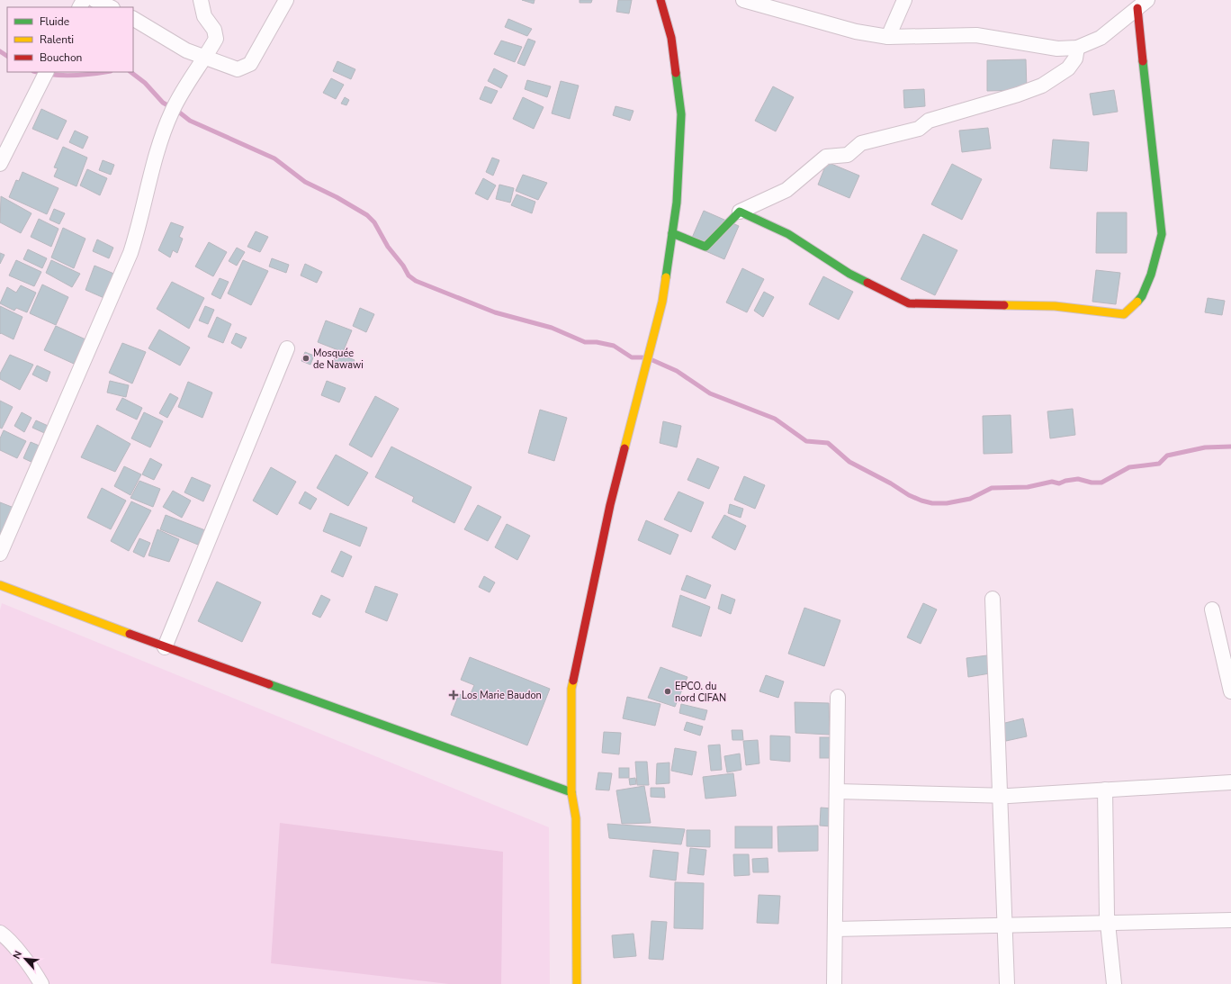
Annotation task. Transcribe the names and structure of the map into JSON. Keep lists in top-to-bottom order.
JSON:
{
  "places": {
    "other": ["Mosquée de Nawawi", "EPCO. du nord CIFAN"],
    "health": ["Los Marie Baudon"]
  },
  "legend": ["Fluide", "Ralenti", "Bouchon"],
  "north": "top left"
}
